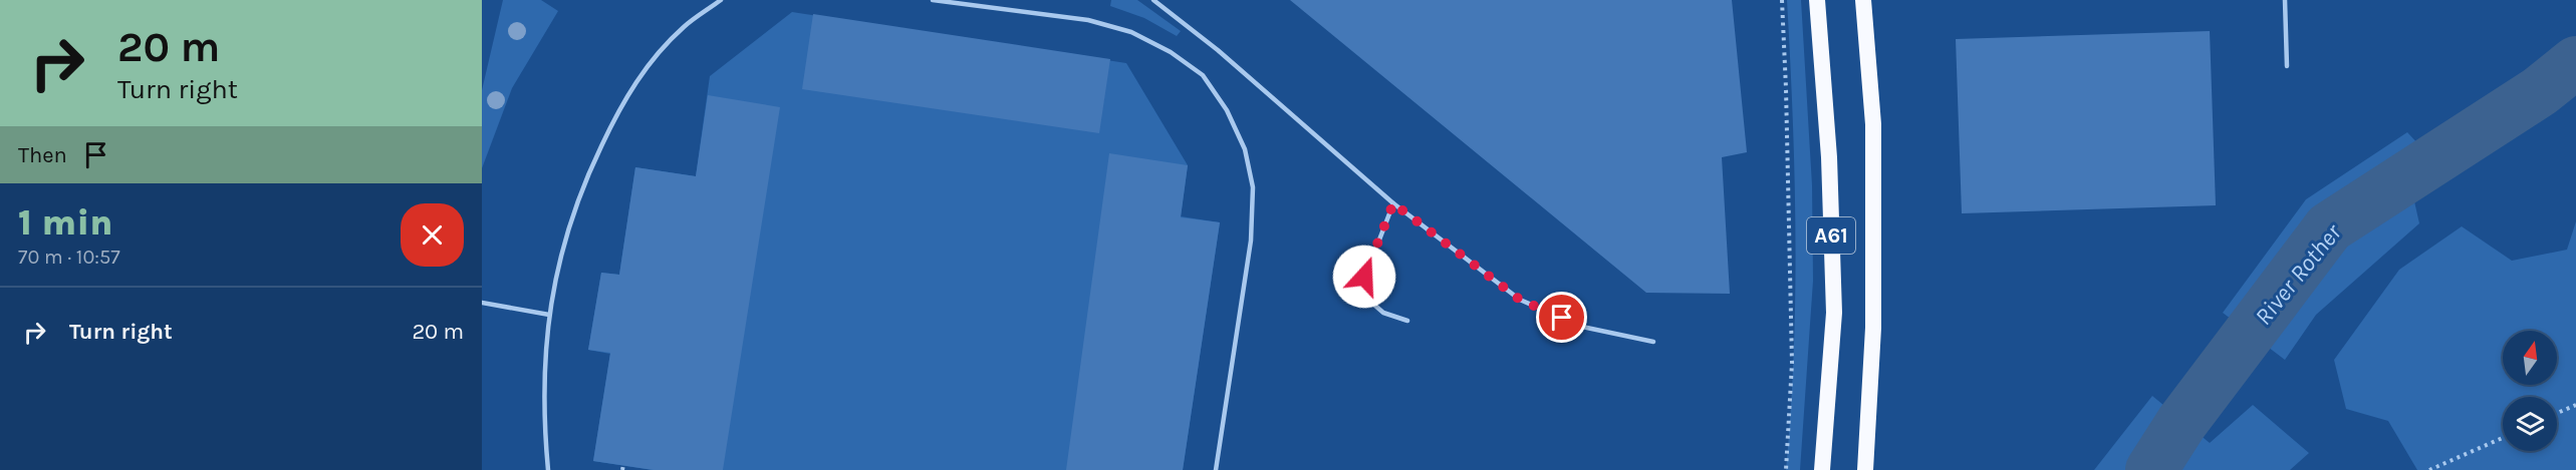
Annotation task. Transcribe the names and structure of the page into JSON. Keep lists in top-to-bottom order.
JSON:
{
  "streets": {
    "highway": ["A61"]
  },
  "water": ["River Rother"],
  "north": "top",
  "page": {
    "turn": ["20 m", "Turn right"],
    "then": "Then",
    "heading": ["1 min", "70 m · 10:57"],
    "list": [
      {
        "name": "Turn right",
        "value": "20 m"
      }
    ]
  }
}
